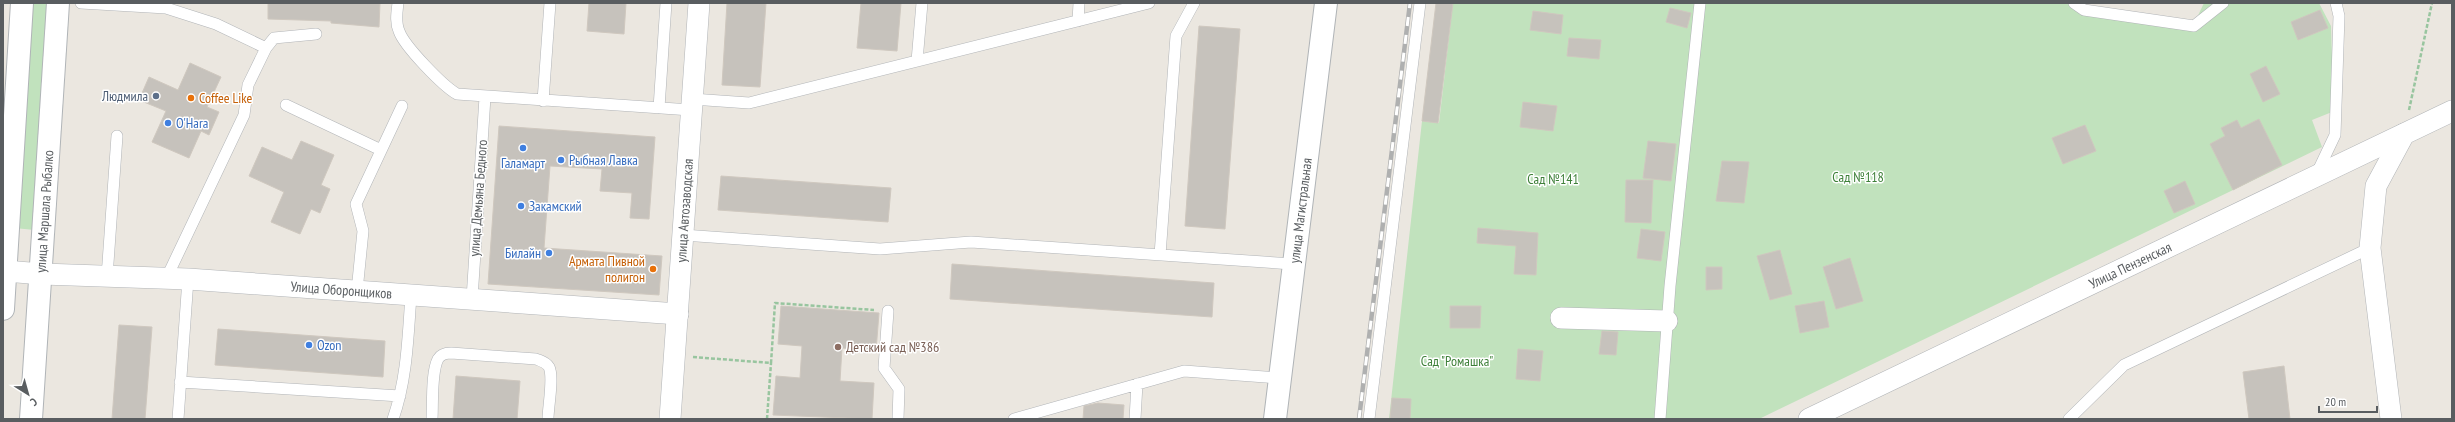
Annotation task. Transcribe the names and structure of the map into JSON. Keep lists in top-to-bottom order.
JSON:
{
  "streets": {
    "main road": ["улица Маршала Рыбалко", "улица Магистральная"],
    "street": ["улица Автозаводская", "Улица Пензенская", "Улица Оборонщиков"],
    "lane": ["улица Демьяна Бедного"]
  },
  "crossings": [
    ["улица Демьяна Бедного", "Улица Оборонщиков"],
    ["улица Маршала Рыбалко", "Улица Оборонщиков"],
    ["улица Автозаводская", "Улица Оборонщиков"]
  ],
  "parks": ["Сад №118", "Сад №141", "Сад \"Ромашка\""],
  "places": [
    "Людмила",
    "Coffee Like",
    "O'Hara",
    "Галамарт",
    "Рыбная Лавка",
    "Закамский",
    "Билайн",
    "Армата Пивной полигон",
    "Ozon",
    "Детский сад №386"
  ],
  "scale_bar": "20 m",
  "north": "bottom right"
}
